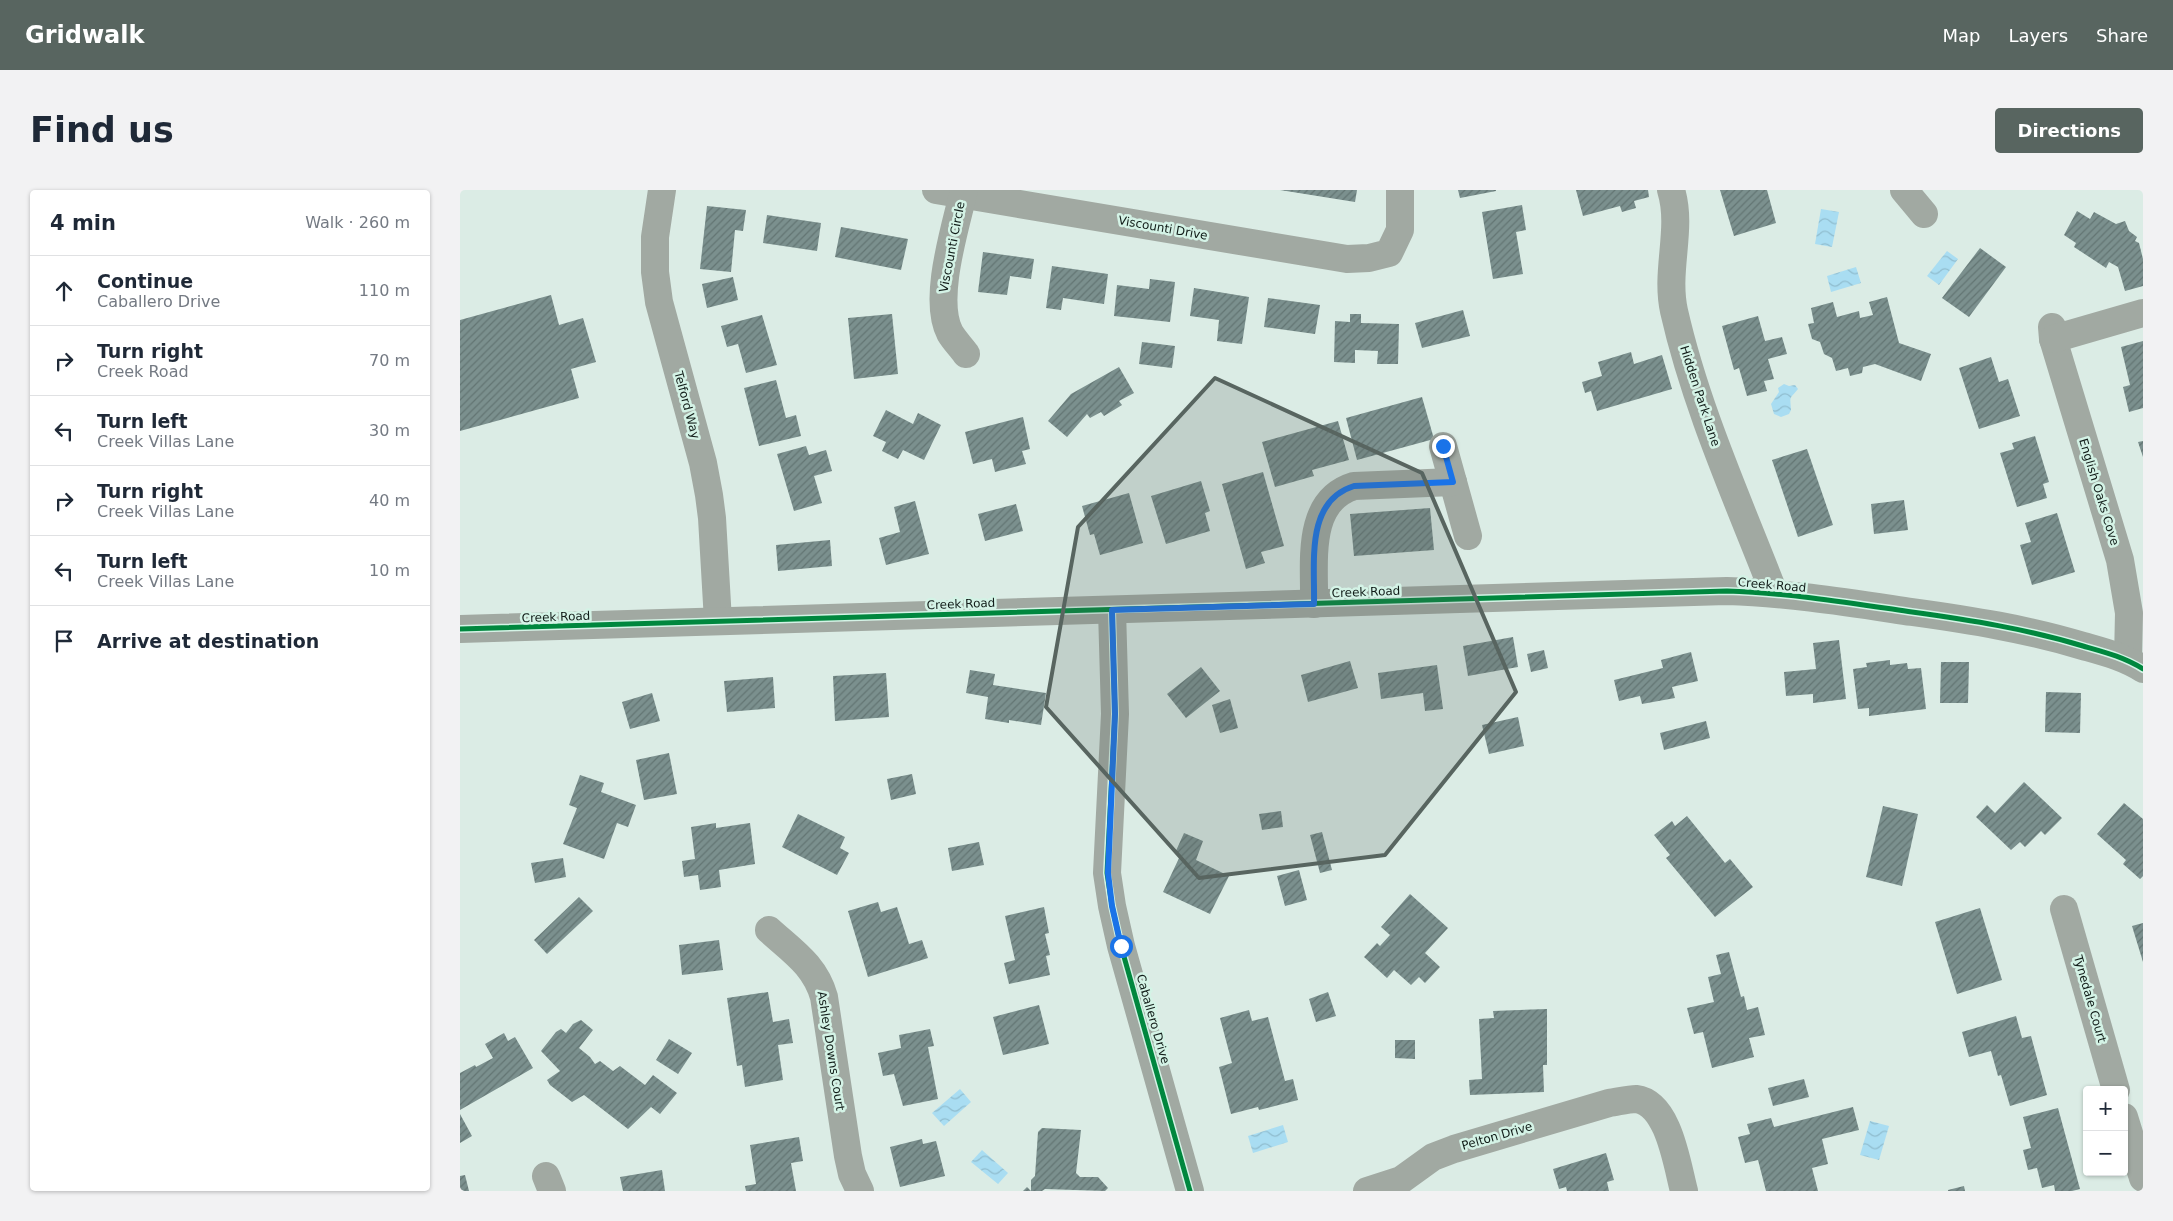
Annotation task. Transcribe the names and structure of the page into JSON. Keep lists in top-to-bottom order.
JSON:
{
  "streets": {
    "street": [
      "Viscounti Drive",
      "Viscounti Circle",
      "Hidden Park Lane",
      "Telford Way",
      "English Oaks Cove",
      "Creek Road",
      "Tynedale Court",
      "Caballero Drive",
      "Ashley Downs Court",
      "Pelton Drive"
    ]
  },
  "crossings": [
    ["Viscounti Drive", "Viscounti Circle"],
    ["Hidden Park Lane", "Creek Road"],
    ["Telford Way", "Creek Road"],
    ["English Oaks Cove", "Creek Road"],
    ["Creek Road", "Caballero Drive"]
  ],
  "page": {
    "header": "Gridwalk",
    "nav": ["Map", "Layers", "Share"],
    "buttons": "Directions",
    "title": "Find us",
    "heading": ["4 min", "Walk · 260 m"],
    "list": [
      ["Continue", "Caballero Drive", "110 m"],
      ["Turn right", "Creek Road", "70 m"],
      ["Turn left", "Creek Villas Lane", "30 m"],
      ["Turn right", "Creek Villas Lane", "40 m"],
      ["Turn left", "Creek Villas Lane", "10 m"],
      "Arrive at destination"
    ],
    "map_buttons": ["+", "−"]
  }
}
